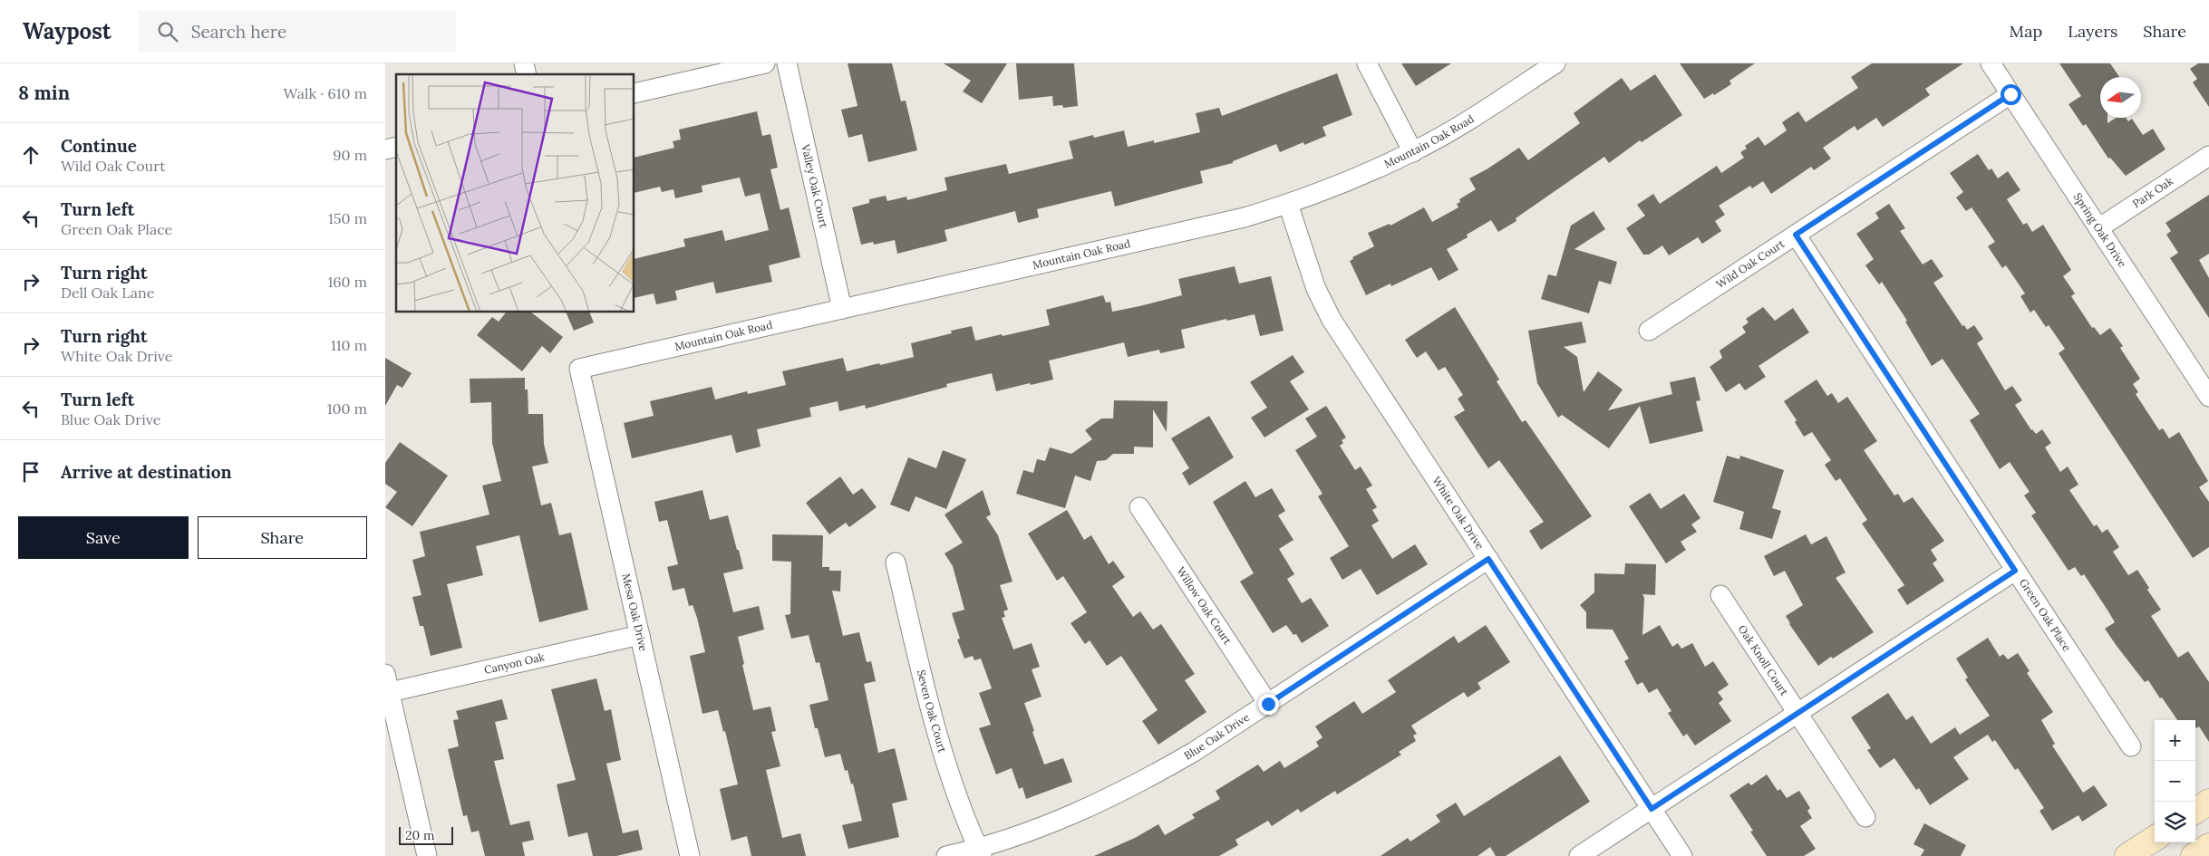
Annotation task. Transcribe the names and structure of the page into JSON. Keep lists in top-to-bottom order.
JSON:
{
  "streets": {
    "street": [
      "Mountain Oak Road",
      "Valley Oak Court",
      "Park Oak",
      "Spring Oak Drive",
      "Wild Oak Court",
      "White Oak Drive",
      "Willow Oak Court",
      "Mesa Oak Drive",
      "Green Oak Place",
      "Oak Knoll Court",
      "Canyon Oak",
      "Seven Oak Court",
      "Blue Oak Drive"
    ]
  },
  "crossings": [
    ["Mountain Oak Road", "Valley Oak Court"],
    ["Mountain Oak Road", "White Oak Drive"],
    ["Mountain Oak Road", "Mesa Oak Drive"],
    ["Park Oak", "Spring Oak Drive"],
    ["Spring Oak Drive", "Wild Oak Court"],
    ["Wild Oak Court", "Green Oak Place"],
    ["White Oak Drive", "Blue Oak Drive"],
    ["Willow Oak Court", "Blue Oak Drive"],
    ["Mesa Oak Drive", "Canyon Oak"],
    ["Seven Oak Court", "Blue Oak Drive"]
  ],
  "scale_bar": "20 m",
  "north": "left",
  "page": {
    "header": "Waypost",
    "search": "Search here",
    "nav": ["Map", "Layers", "Share"],
    "heading": ["8 min", "Walk · 610 m"],
    "list": [
      ["Continue", "Wild Oak Court", "90 m"],
      ["Turn left", "Green Oak Place", "150 m"],
      ["Turn right", "Dell Oak Lane", "160 m"],
      ["Turn right", "White Oak Drive", "110 m"],
      ["Turn left", "Blue Oak Drive", "100 m"],
      "Arrive at destination"
    ],
    "buttons": ["Save", "Share"],
    "map_buttons": ["+", "−"],
    "scale": "20 m"
  }
}
